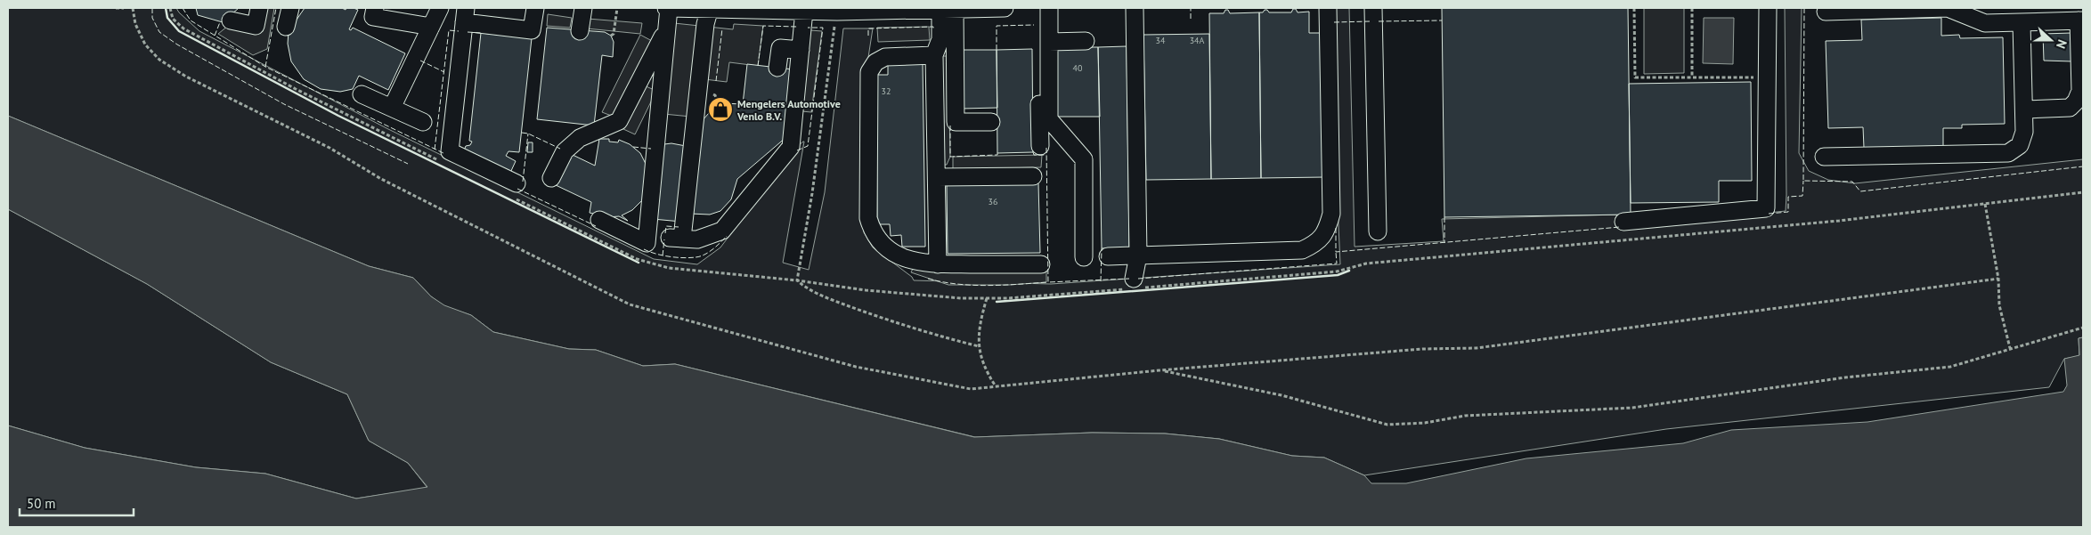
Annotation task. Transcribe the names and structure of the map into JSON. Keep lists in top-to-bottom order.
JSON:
{
  "places": {
    "shop": ["Mengelers Automotive Venlo B.V."]
  },
  "house_numbers": [
    "34",
    "34A",
    "40",
    "32",
    "36"
  ],
  "scale_bar": "50 m",
  "north": "right"
}
